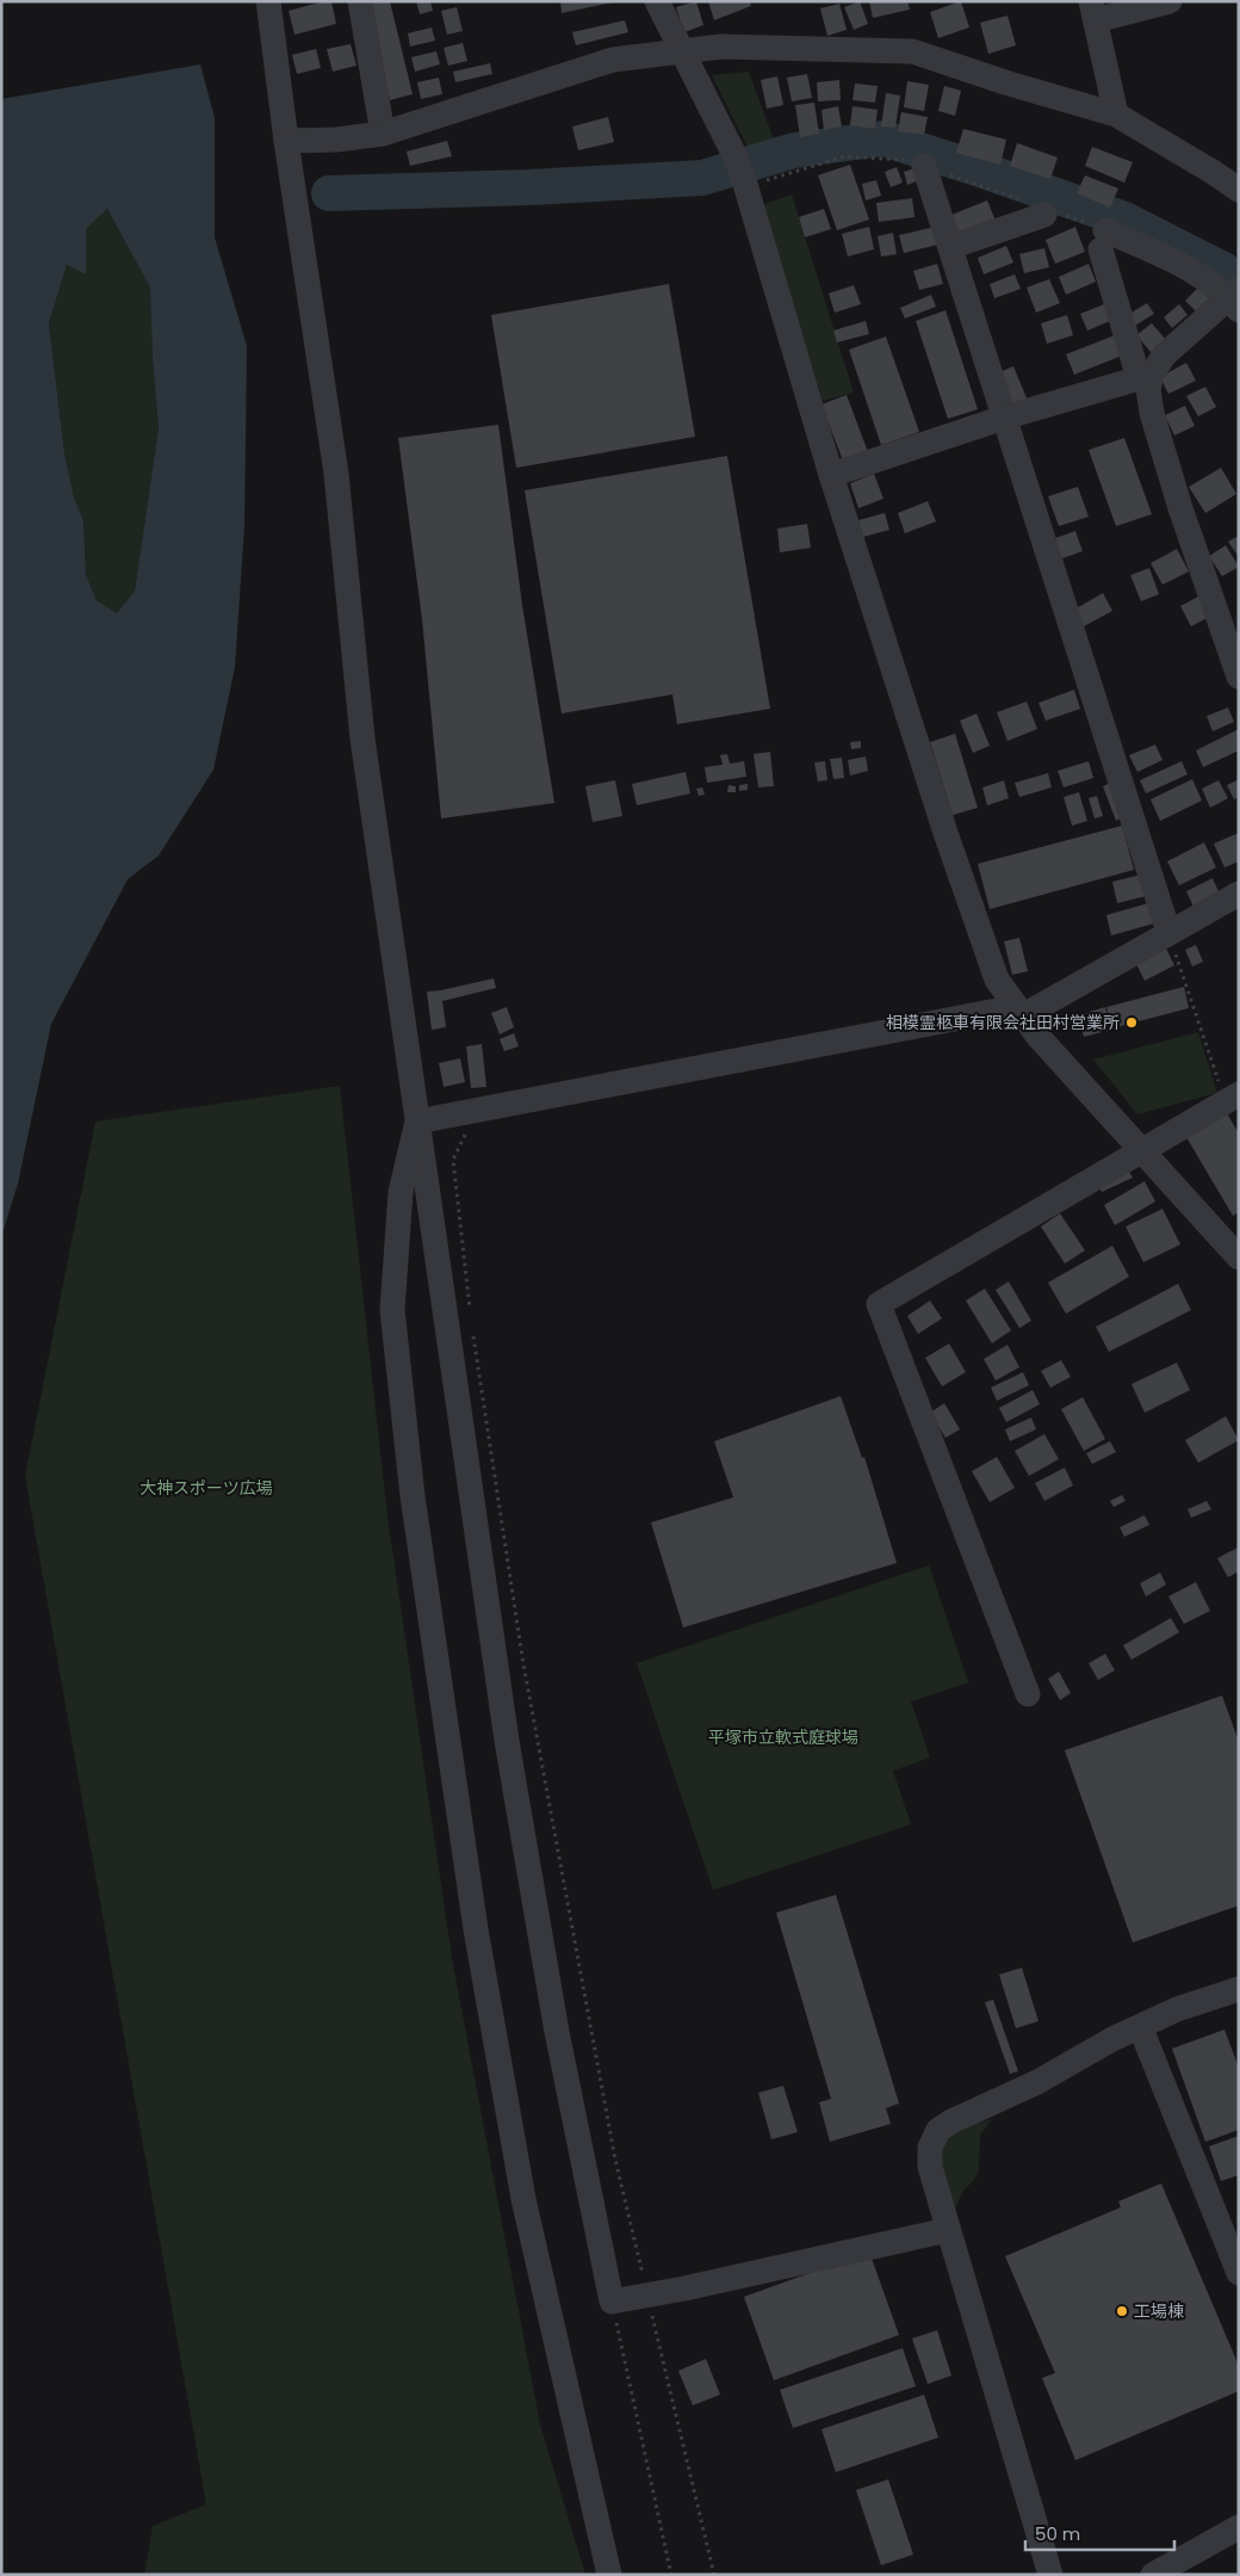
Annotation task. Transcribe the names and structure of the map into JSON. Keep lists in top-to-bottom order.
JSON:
{
  "parks": ["大神スポーツ広場", "平塚市立軟式庭球場"],
  "places": ["相模霊柩車有限会社田村営業所", "工場棟"],
  "scale_bar": "50 m"
}
